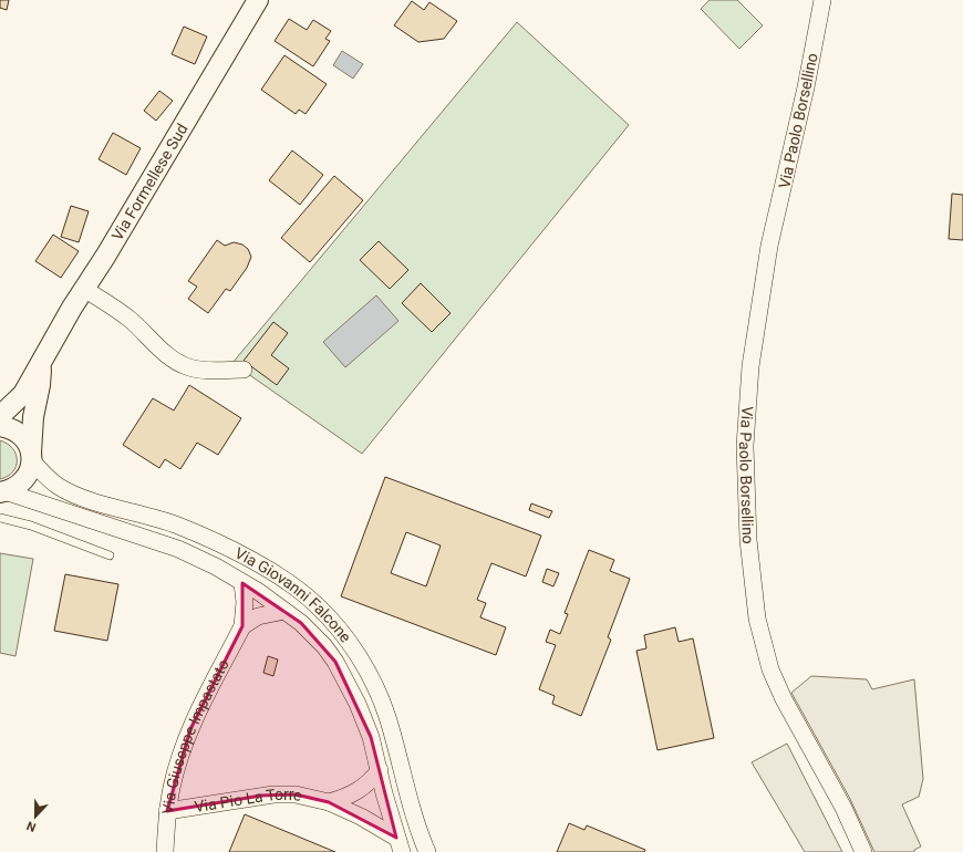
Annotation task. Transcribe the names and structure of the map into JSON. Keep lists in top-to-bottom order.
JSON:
{
  "streets": {
    "street": [
      "Via Paolo Borsellino",
      "Via Formellese Sud",
      "Via Giovanni Falcone",
      "Via Giuseppe Impastato",
      "Via Pio La Torre"
    ]
  },
  "crossings": [
    ["Via Formellese Sud", "Via Giovanni Falcone"],
    ["Via Giovanni Falcone", "Via Pio La Torre"],
    ["Via Giuseppe Impastato", "Via Pio La Torre"]
  ],
  "north": "bottom"
}
